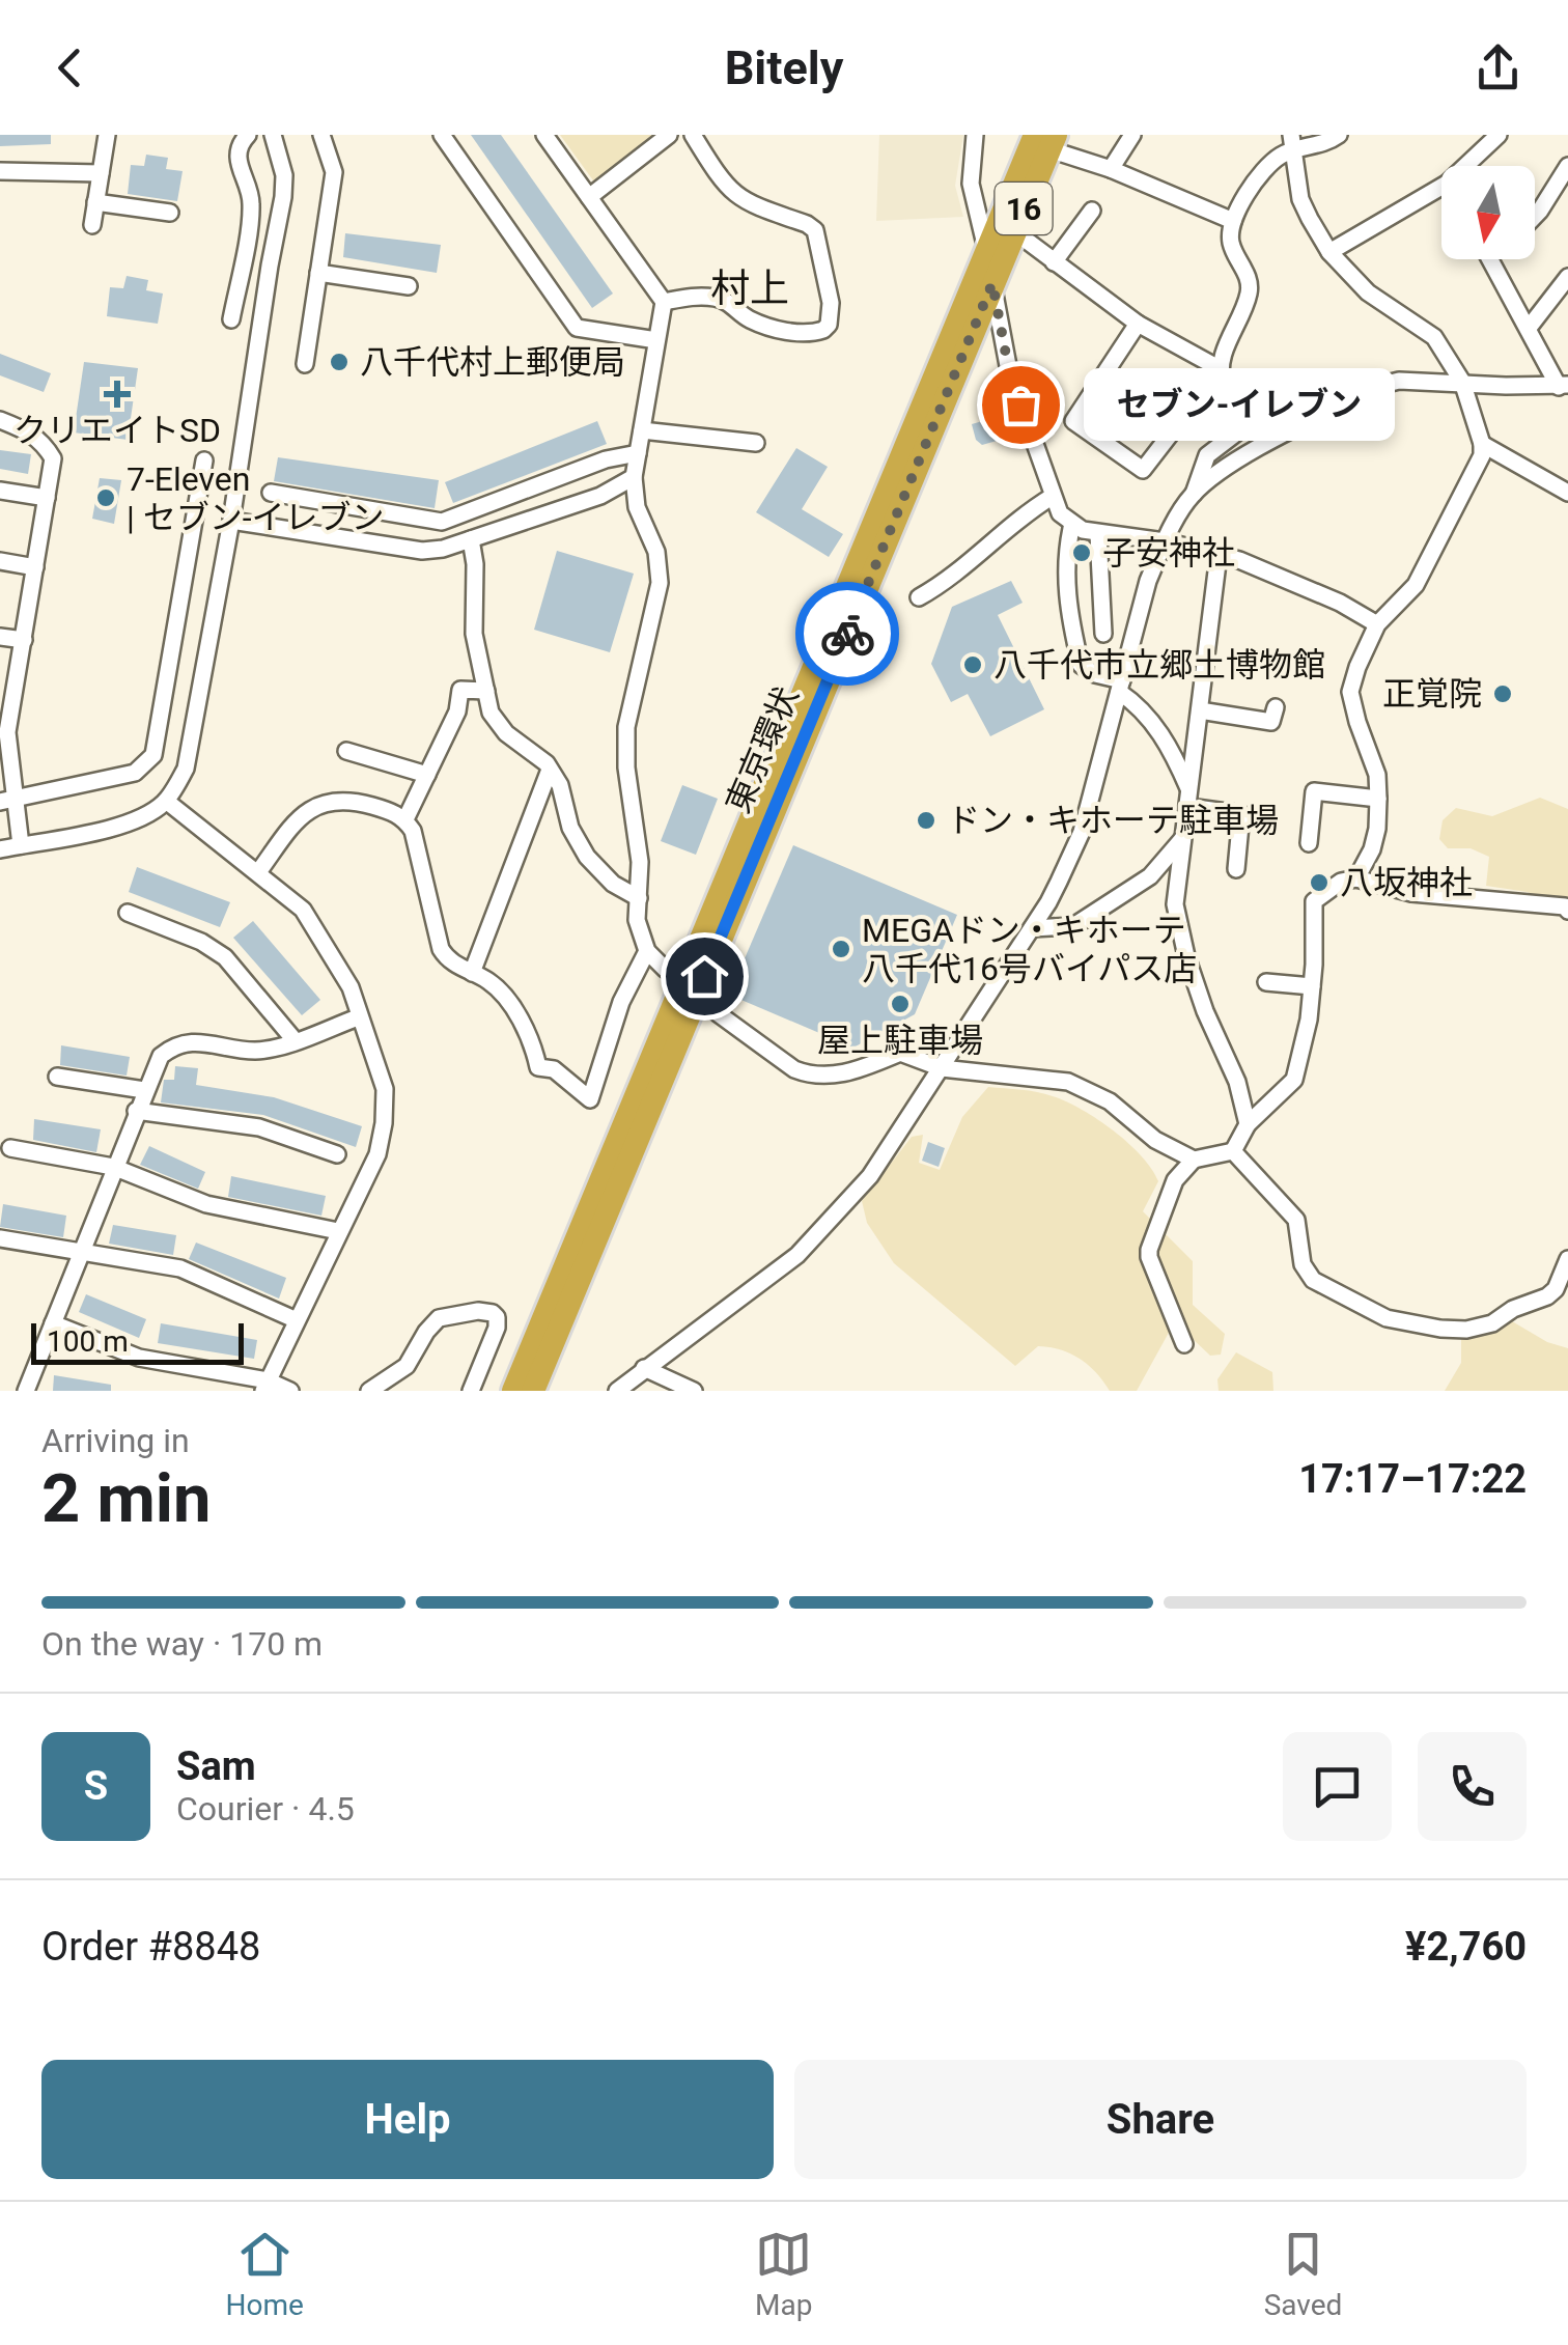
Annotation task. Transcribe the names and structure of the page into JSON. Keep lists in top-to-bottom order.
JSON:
{
  "streets": {
    "highway": ["16", "東京環状"]
  },
  "districts": ["村上"],
  "places": {
    "other": [
      "八千代村上郵便局",
      "セブン-イレブン",
      "7-Eleven | セブン-イレブン",
      "子安神社",
      "八千代市立郷土博物館",
      "正覚院",
      "ドン・キホーテ駐車場",
      "八坂神社",
      "MEGAドン・キホーテ 八千代16号バイパス店",
      "屋上駐車場"
    ],
    "health": ["クリエイトSD"]
  },
  "scale_bar": "100 m",
  "north": "bottom",
  "page": {
    "header": "Bitely",
    "bubble": "セブン-イレブン",
    "scale": "100 m",
    "heading": ["2 min", "Arriving in", "17:17–17:22"],
    "panel": [
      "Sam",
      "Courier · 4.5",
      "Order #8848",
      "¥2,760"
    ],
    "bar": "On the way · 170 m",
    "round": "S",
    "buttons": ["Help", "Share"],
    "tabs": ["Home", "Map", "Saved"]
  }
}
